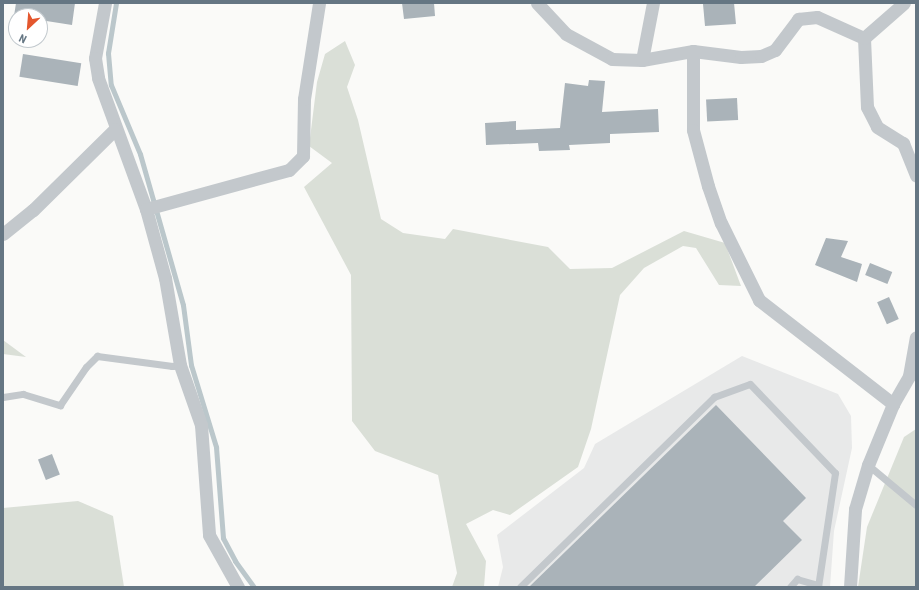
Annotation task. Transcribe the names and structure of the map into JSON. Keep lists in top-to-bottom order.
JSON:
{
  "north": "bottom left"
}
